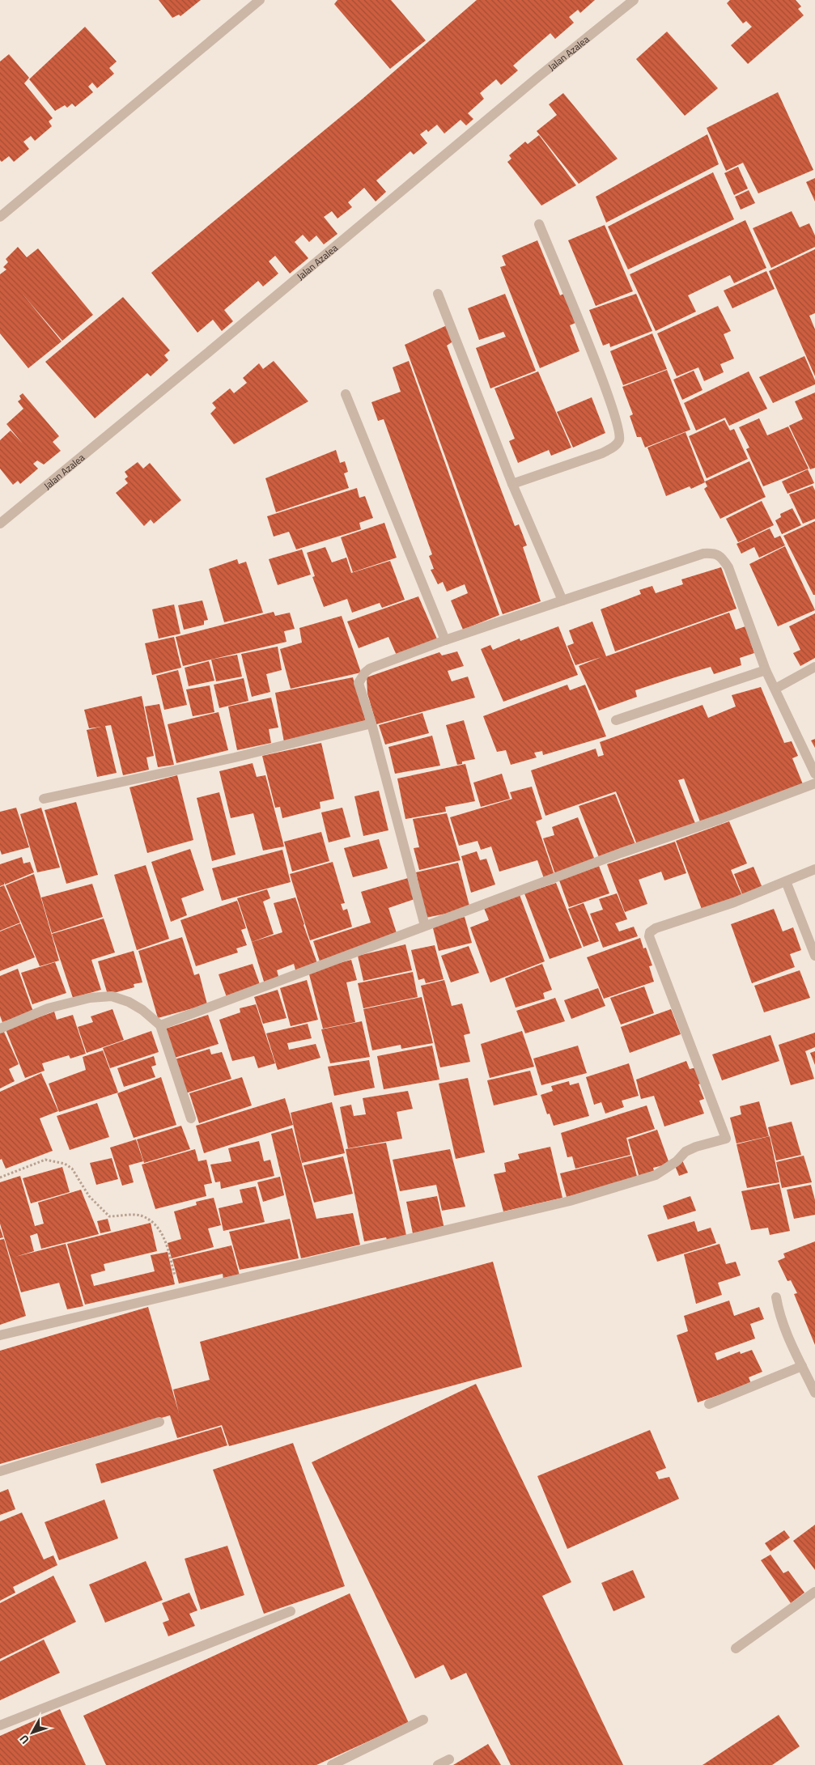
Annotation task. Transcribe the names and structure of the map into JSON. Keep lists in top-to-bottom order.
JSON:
{
  "streets": {
    "street": ["Jalan Azalea"]
  },
  "north": "bottom left"
}
